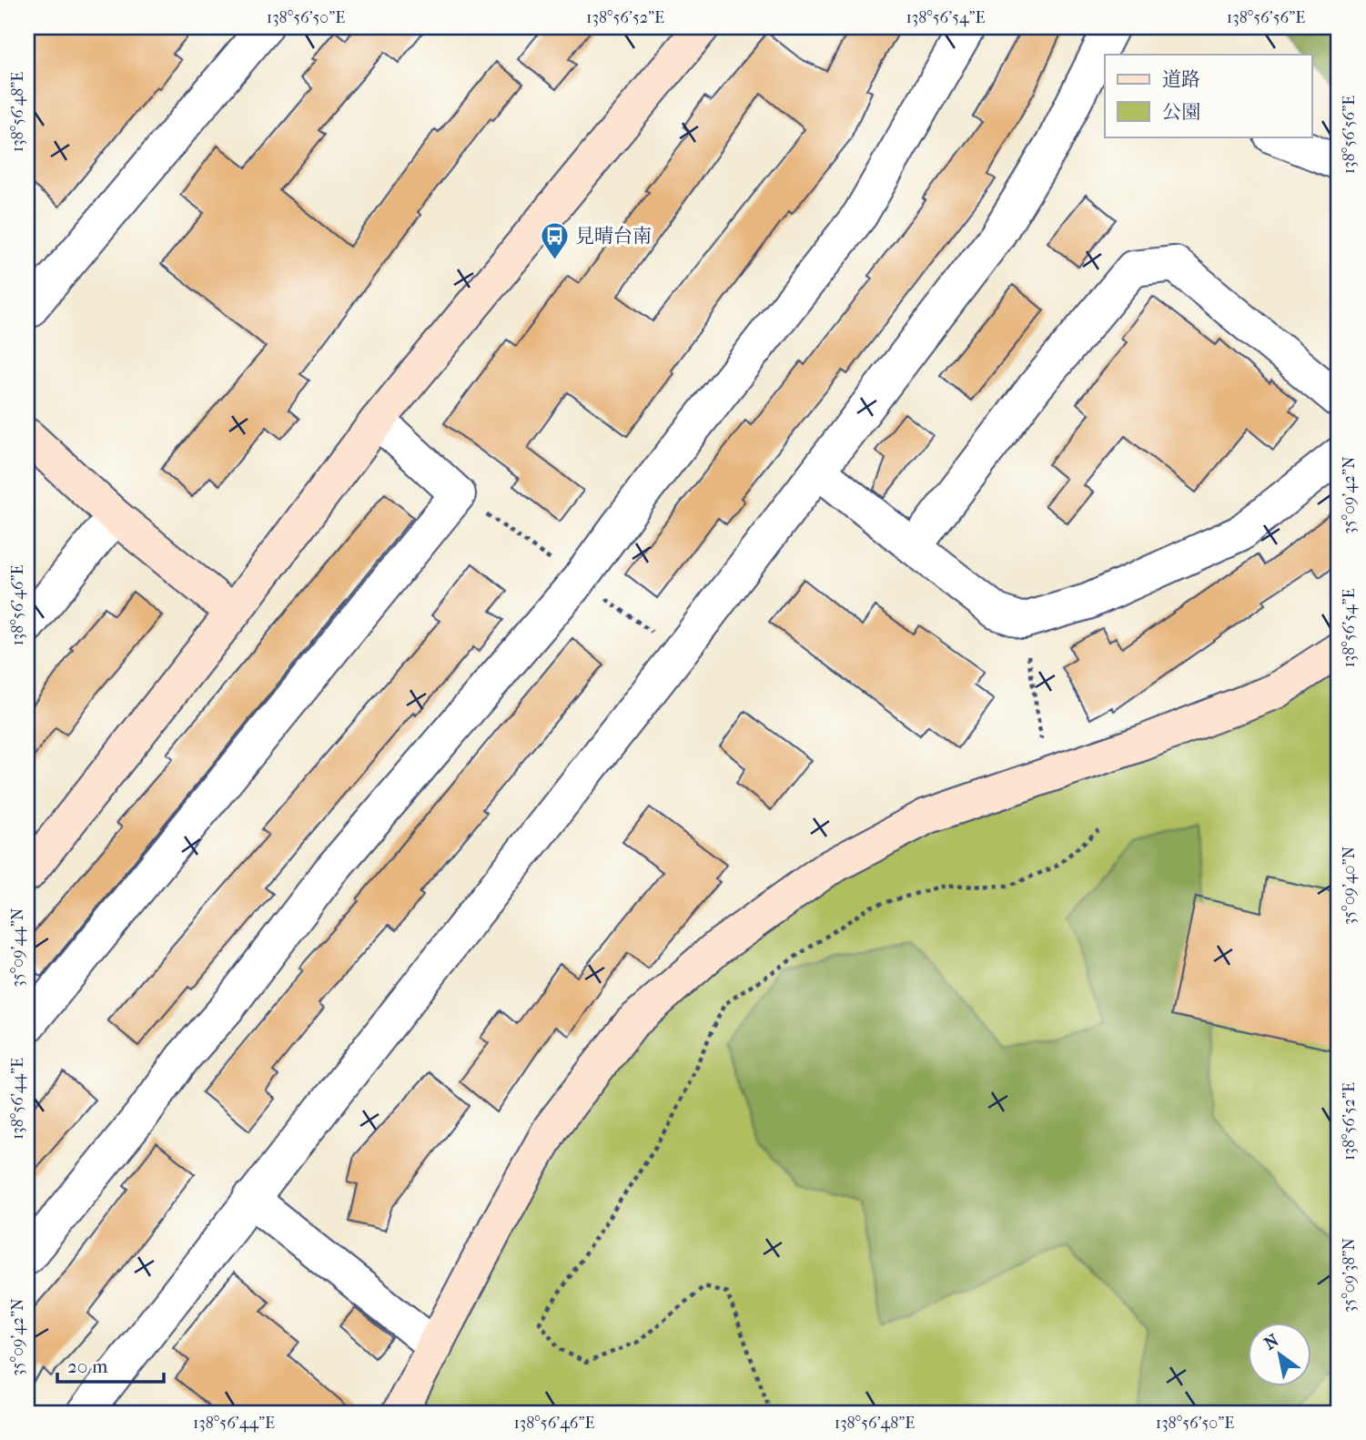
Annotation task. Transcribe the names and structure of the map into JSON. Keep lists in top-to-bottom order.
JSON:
{
  "places": {
    "bus stop": ["見晴台南"]
  },
  "legend": ["道路", "公園"],
  "scale_bar": "20 m",
  "north": "top left",
  "coordinates": [
    "138°56'50\"E",
    "138°56'52\"E",
    "138°56'54\"E",
    "138°56'56\"E",
    "138°56'48\"E",
    "35°09'42\"N",
    "138°56'46\"E",
    "35°09'40\"N",
    "35°09'44\"N",
    "138°56'44\"E",
    "35°09'38\"N"
  ]
}
